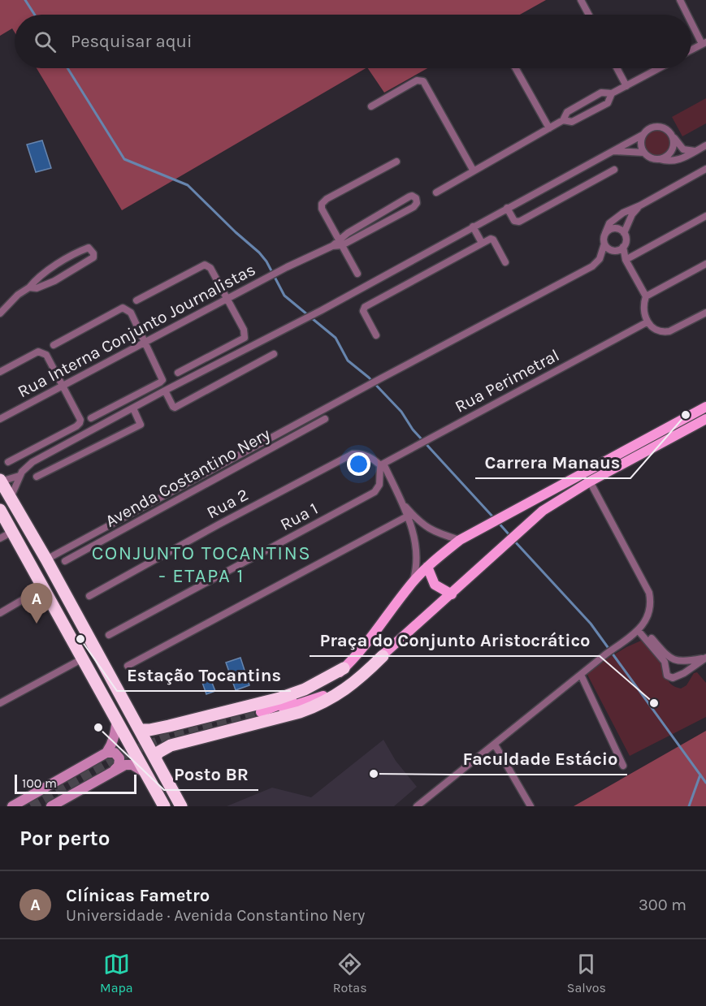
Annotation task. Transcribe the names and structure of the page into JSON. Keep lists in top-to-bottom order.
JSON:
{
  "streets": {
    "street": [
      "Rua Interna Conjunto Journalistas",
      "Rua Perimetral",
      "Avenda Costantino Nery",
      "Rua 2",
      "Rua 1"
    ]
  },
  "crossings": [
    ["Rua Perimetral", "Rua 2"],
    ["Rua Perimetral", "Rua 1"],
    ["Rua 2", "Rua 1"]
  ],
  "districts": ["CONJUNTO TOCANTINS - ETAPA 1"],
  "places": [
    "Carrera Manaus",
    "Estação Tocantins",
    "Praça do Conjunto Aristocrático",
    "Posto BR",
    "Faculdade Estácio"
  ],
  "scale_bar": "100 m",
  "page": {
    "search": "Pesquisar aqui",
    "pins": "A",
    "scale": "100 m",
    "heading": "Por perto",
    "list": [
      {
        "mark": "A",
        "name": "Clínicas Fametro",
        "note": "Universidade · Avenida Constantino Nery",
        "value": "300 m"
      }
    ],
    "nav": ["Mapa", "Rotas", "Salvos"]
  }
}
